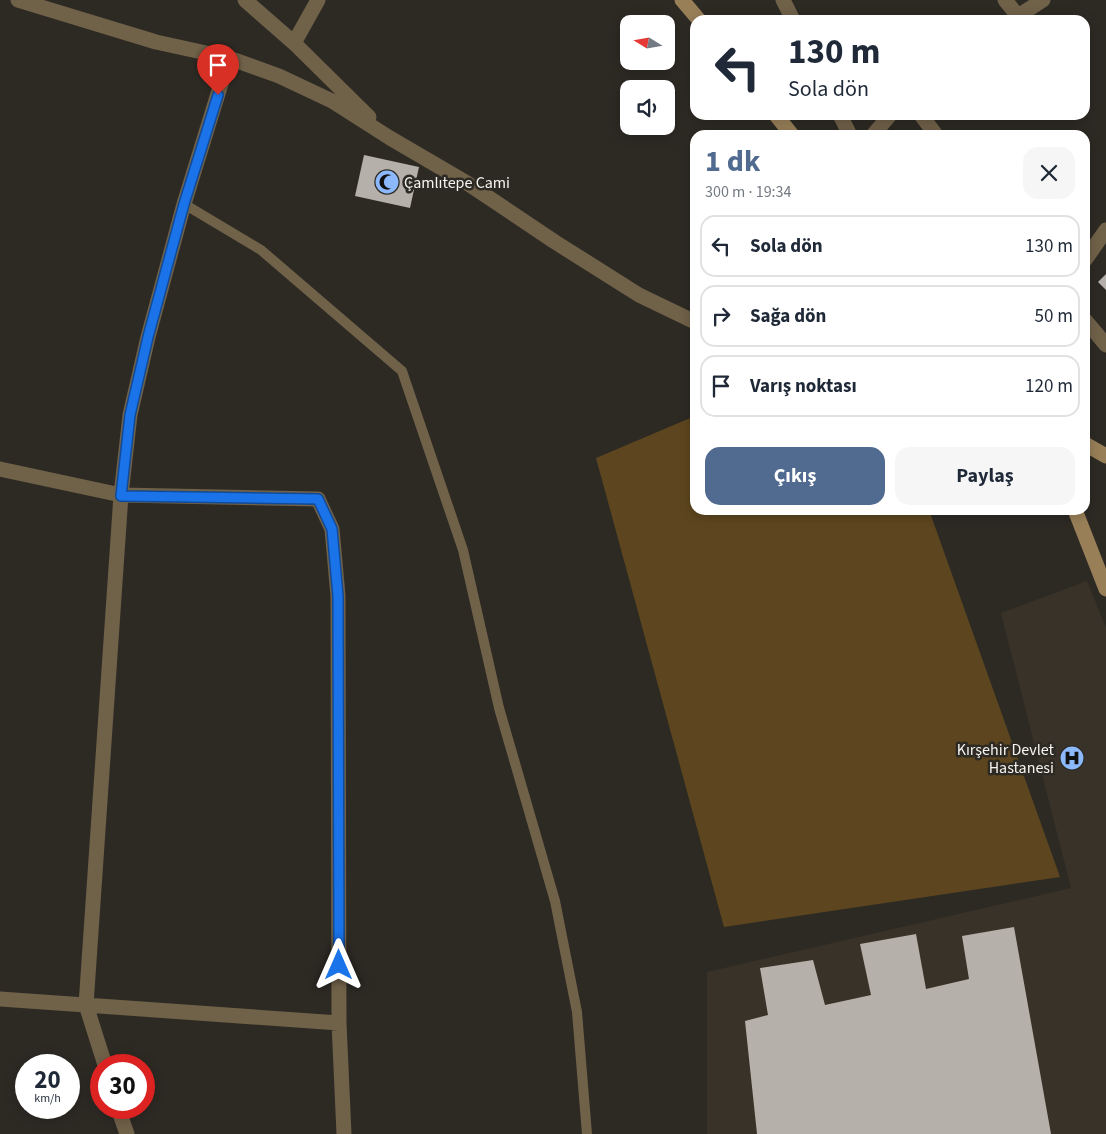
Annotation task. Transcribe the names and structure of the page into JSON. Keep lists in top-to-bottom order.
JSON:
{
  "places": {
    "mosque": ["Çamlıtepe Cami"],
    "hospital": ["Kırşehir Devlet Hastanesi"]
  },
  "north": "left",
  "page": {
    "turn": ["130 m", "Sola dön"],
    "heading": ["1 dk", "300 m · 19:34"],
    "list": [
      {
        "name": "Sola dön",
        "value": "130 m"
      },
      {
        "name": "Sağa dön",
        "value": "50 m"
      },
      {
        "name": "Varış noktası",
        "value": "120 m"
      }
    ],
    "buttons": ["Çıkış", "Paylaş"],
    "speed": "20 km/h",
    "limit": "30"
  }
}
